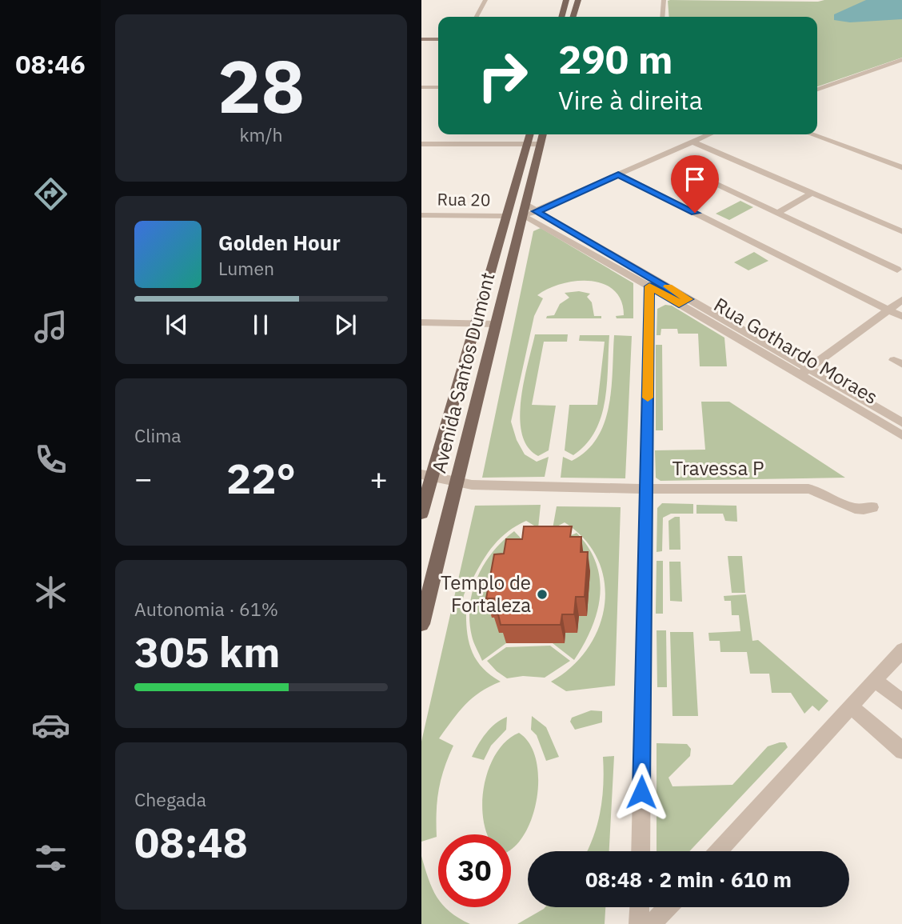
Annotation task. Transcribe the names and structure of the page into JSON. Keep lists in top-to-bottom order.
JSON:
{
  "streets": {
    "main road": ["Avenida Santos Dumont"],
    "street": ["Rua 20", "Rua Gothardo Moraes", "Travessa P"]
  },
  "crossings": [
    ["Rua 20", "Avenida Santos Dumont"],
    ["Rua Gothardo Moraes", "Avenida Santos Dumont"],
    ["Avenida Santos Dumont", "Travessa P"]
  ],
  "places": ["Templo de Fortaleza"],
  "page": {
    "tabs": "08:46",
    "tile": [
      ["28", "km/h"],
      "Clima",
      ["Autonomia · 61%", "305 km"],
      ["Chegada", "08:48"]
    ],
    "turn": ["290 m", "Vire à direita"],
    "song": ["Golden Hour", "Lumen"],
    "heat": ["−", "22°", "+"],
    "limit": "30",
    "trip": "08:48 · 2 min · 610 m"
  }
}
